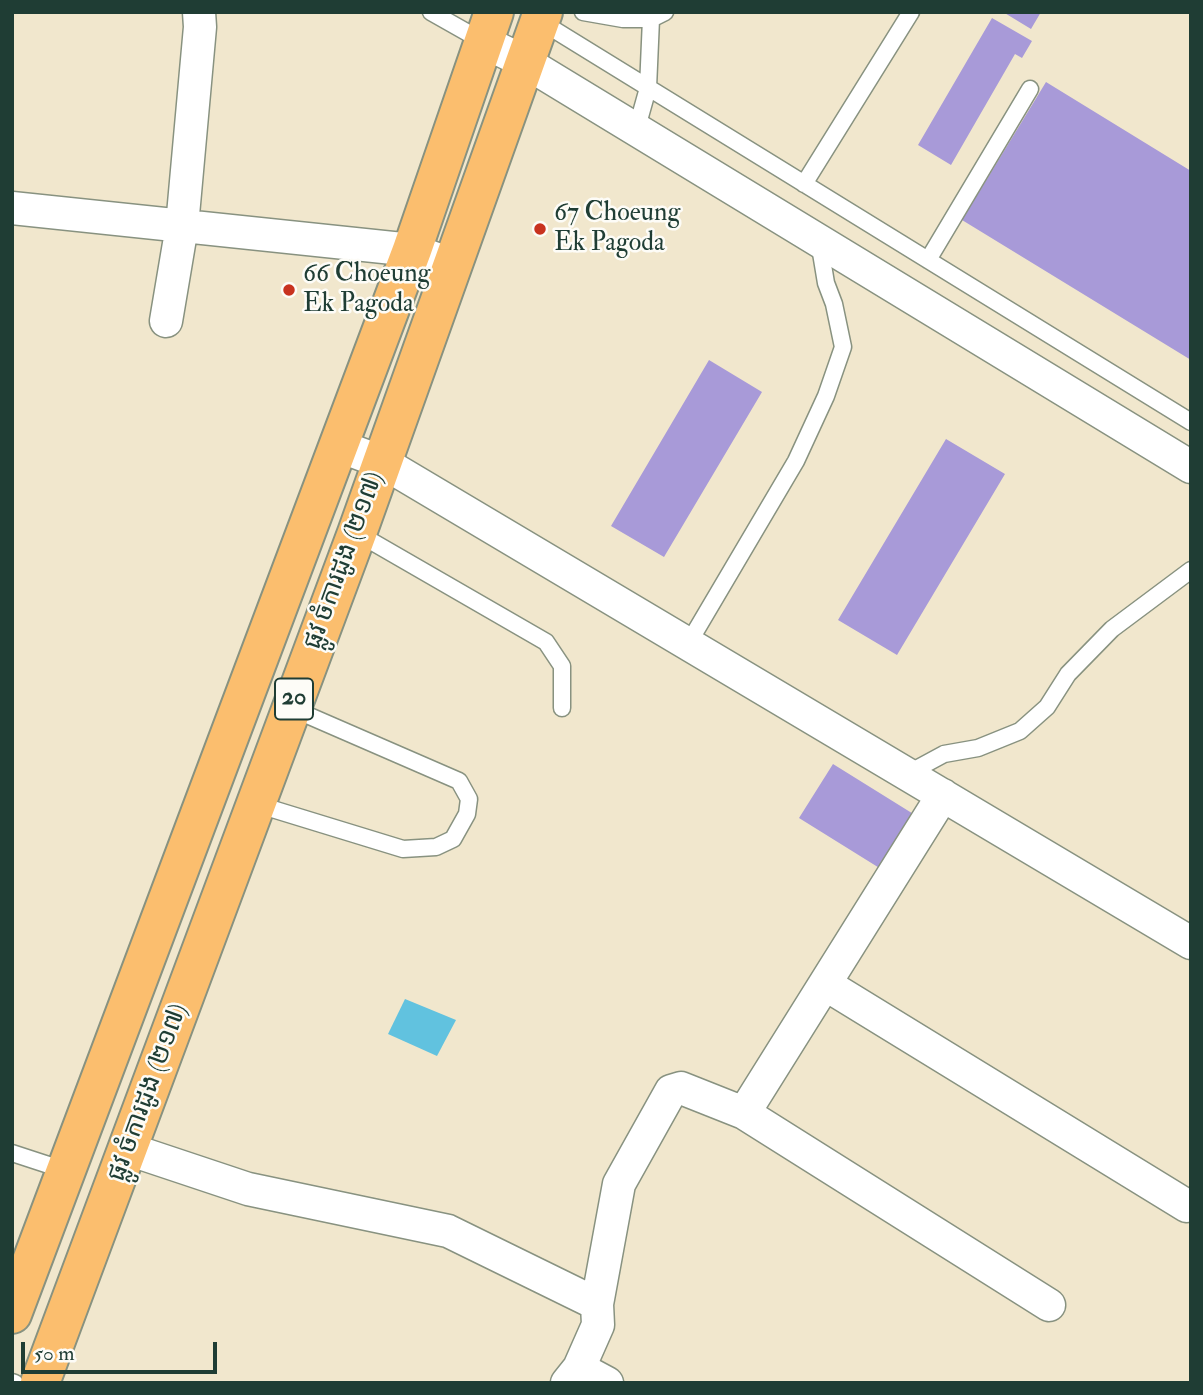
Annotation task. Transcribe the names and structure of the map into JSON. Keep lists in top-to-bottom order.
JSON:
{
  "streets": {
    "main road": ["ផ្លូវ ចំការដូង (២១៧)", "20"]
  },
  "places": ["67 Choeung Ek Pagoda", "66 Choeung Ek Pagoda"],
  "scale_bar": "50 m"
}
